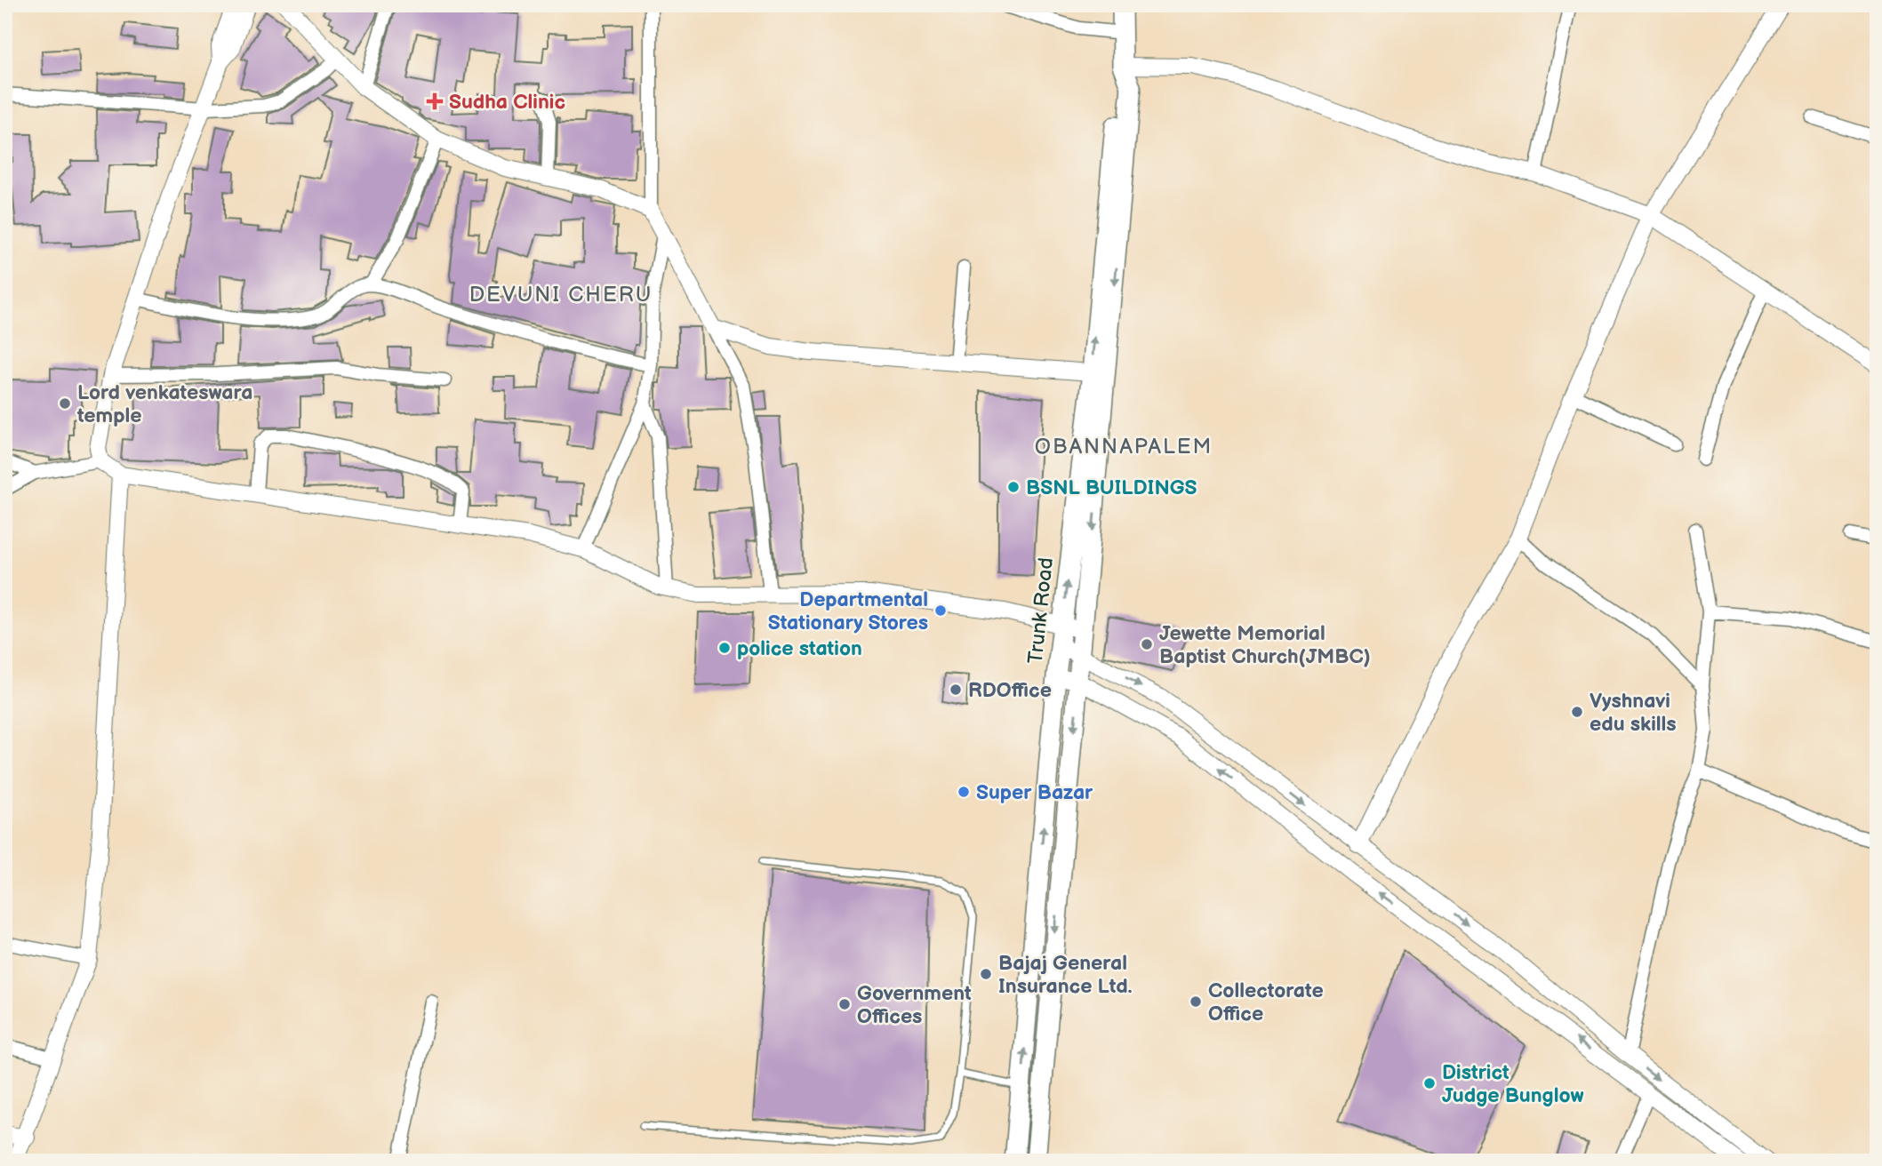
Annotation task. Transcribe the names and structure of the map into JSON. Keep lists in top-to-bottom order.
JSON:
{
  "streets": {
    "main road": ["Trunk Road"]
  },
  "districts": ["DEVUNI CHERU", "OBANNAPALEM"],
  "places": {
    "health": ["Sudha Clinic"],
    "other": [
      "Lord venkateswara temple",
      "BSNL BUILDINGS",
      "Departmental Stationary Stores",
      "Jewette Memorial Baptist Church(JMBC)",
      "police station",
      "RDOffice",
      "Vyshnavi edu skills",
      "Super Bazar",
      "Bajaj General Insurance Ltd.",
      "Collectorate Office",
      "Government Offices",
      "District Judge Bunglow"
    ]
  }
}
